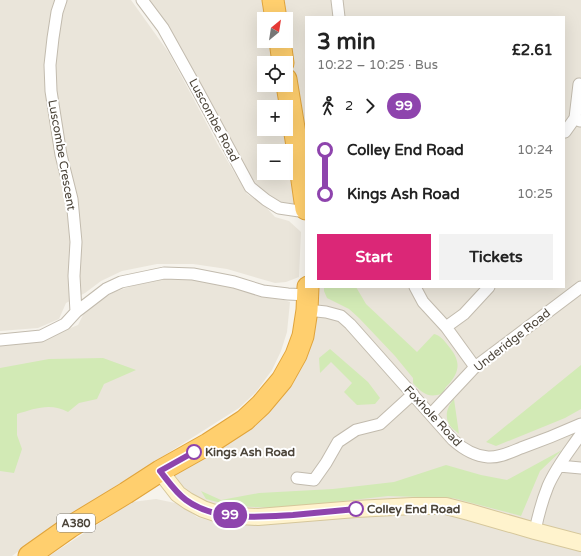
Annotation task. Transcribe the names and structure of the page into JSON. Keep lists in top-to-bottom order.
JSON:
{
  "streets": {
    "highway": ["A380"],
    "street": [
      "Luscombe Road",
      "Luscombe Crescent",
      "Underidge Road",
      "Foxhole Road"
    ]
  },
  "crossings": [
    ["Luscombe Crescent", "Foxhole Road"],
    ["Underidge Road", "Foxhole Road"],
    ["Foxhole Road", "A380"]
  ],
  "places": ["Kings Ash Road", "Colley End Road"],
  "lines": ["bus line 99"],
  "north": "top right",
  "page": {
    "on_map": "99",
    "map_buttons": ["+", "−"],
    "heading": ["3 min", "10:22 – 10:25 · Bus", "£2.61"],
    "legs": ["2", "99"],
    "list": [
      {
        "name": "Colley End Road",
        "value": "10:24"
      },
      {
        "name": "Kings Ash Road",
        "value": "10:25"
      }
    ],
    "buttons": ["Start", "Tickets"]
  }
}
